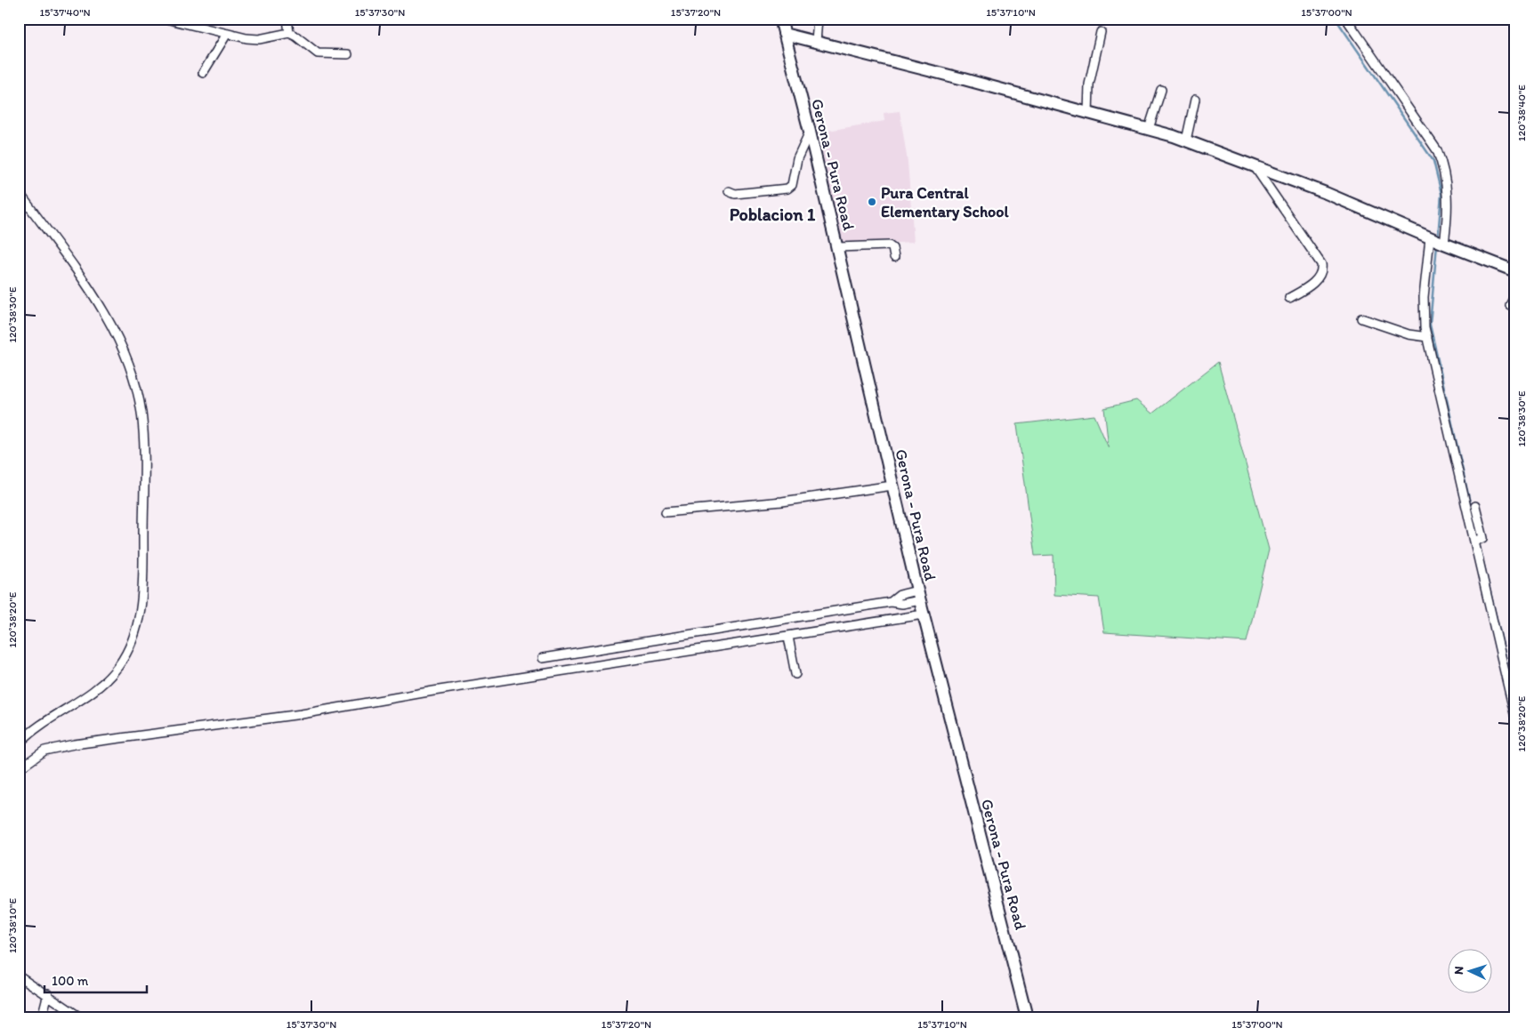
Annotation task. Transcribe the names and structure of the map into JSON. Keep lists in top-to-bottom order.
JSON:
{
  "streets": {
    "main road": ["Gerona - Pura Road"]
  },
  "districts": ["Poblacion 1"],
  "places": ["Pura Central Elementary School"],
  "scale_bar": "100 m",
  "north": "left",
  "coordinates": [
    "15°37'40\"N",
    "15°37'30\"N",
    "15°37'20\"N",
    "15°37'10\"N",
    "15°37'00\"N",
    "120°38'40\"E",
    "120°38'30\"E",
    "120°38'20\"E",
    "120°38'10\"E"
  ]
}
